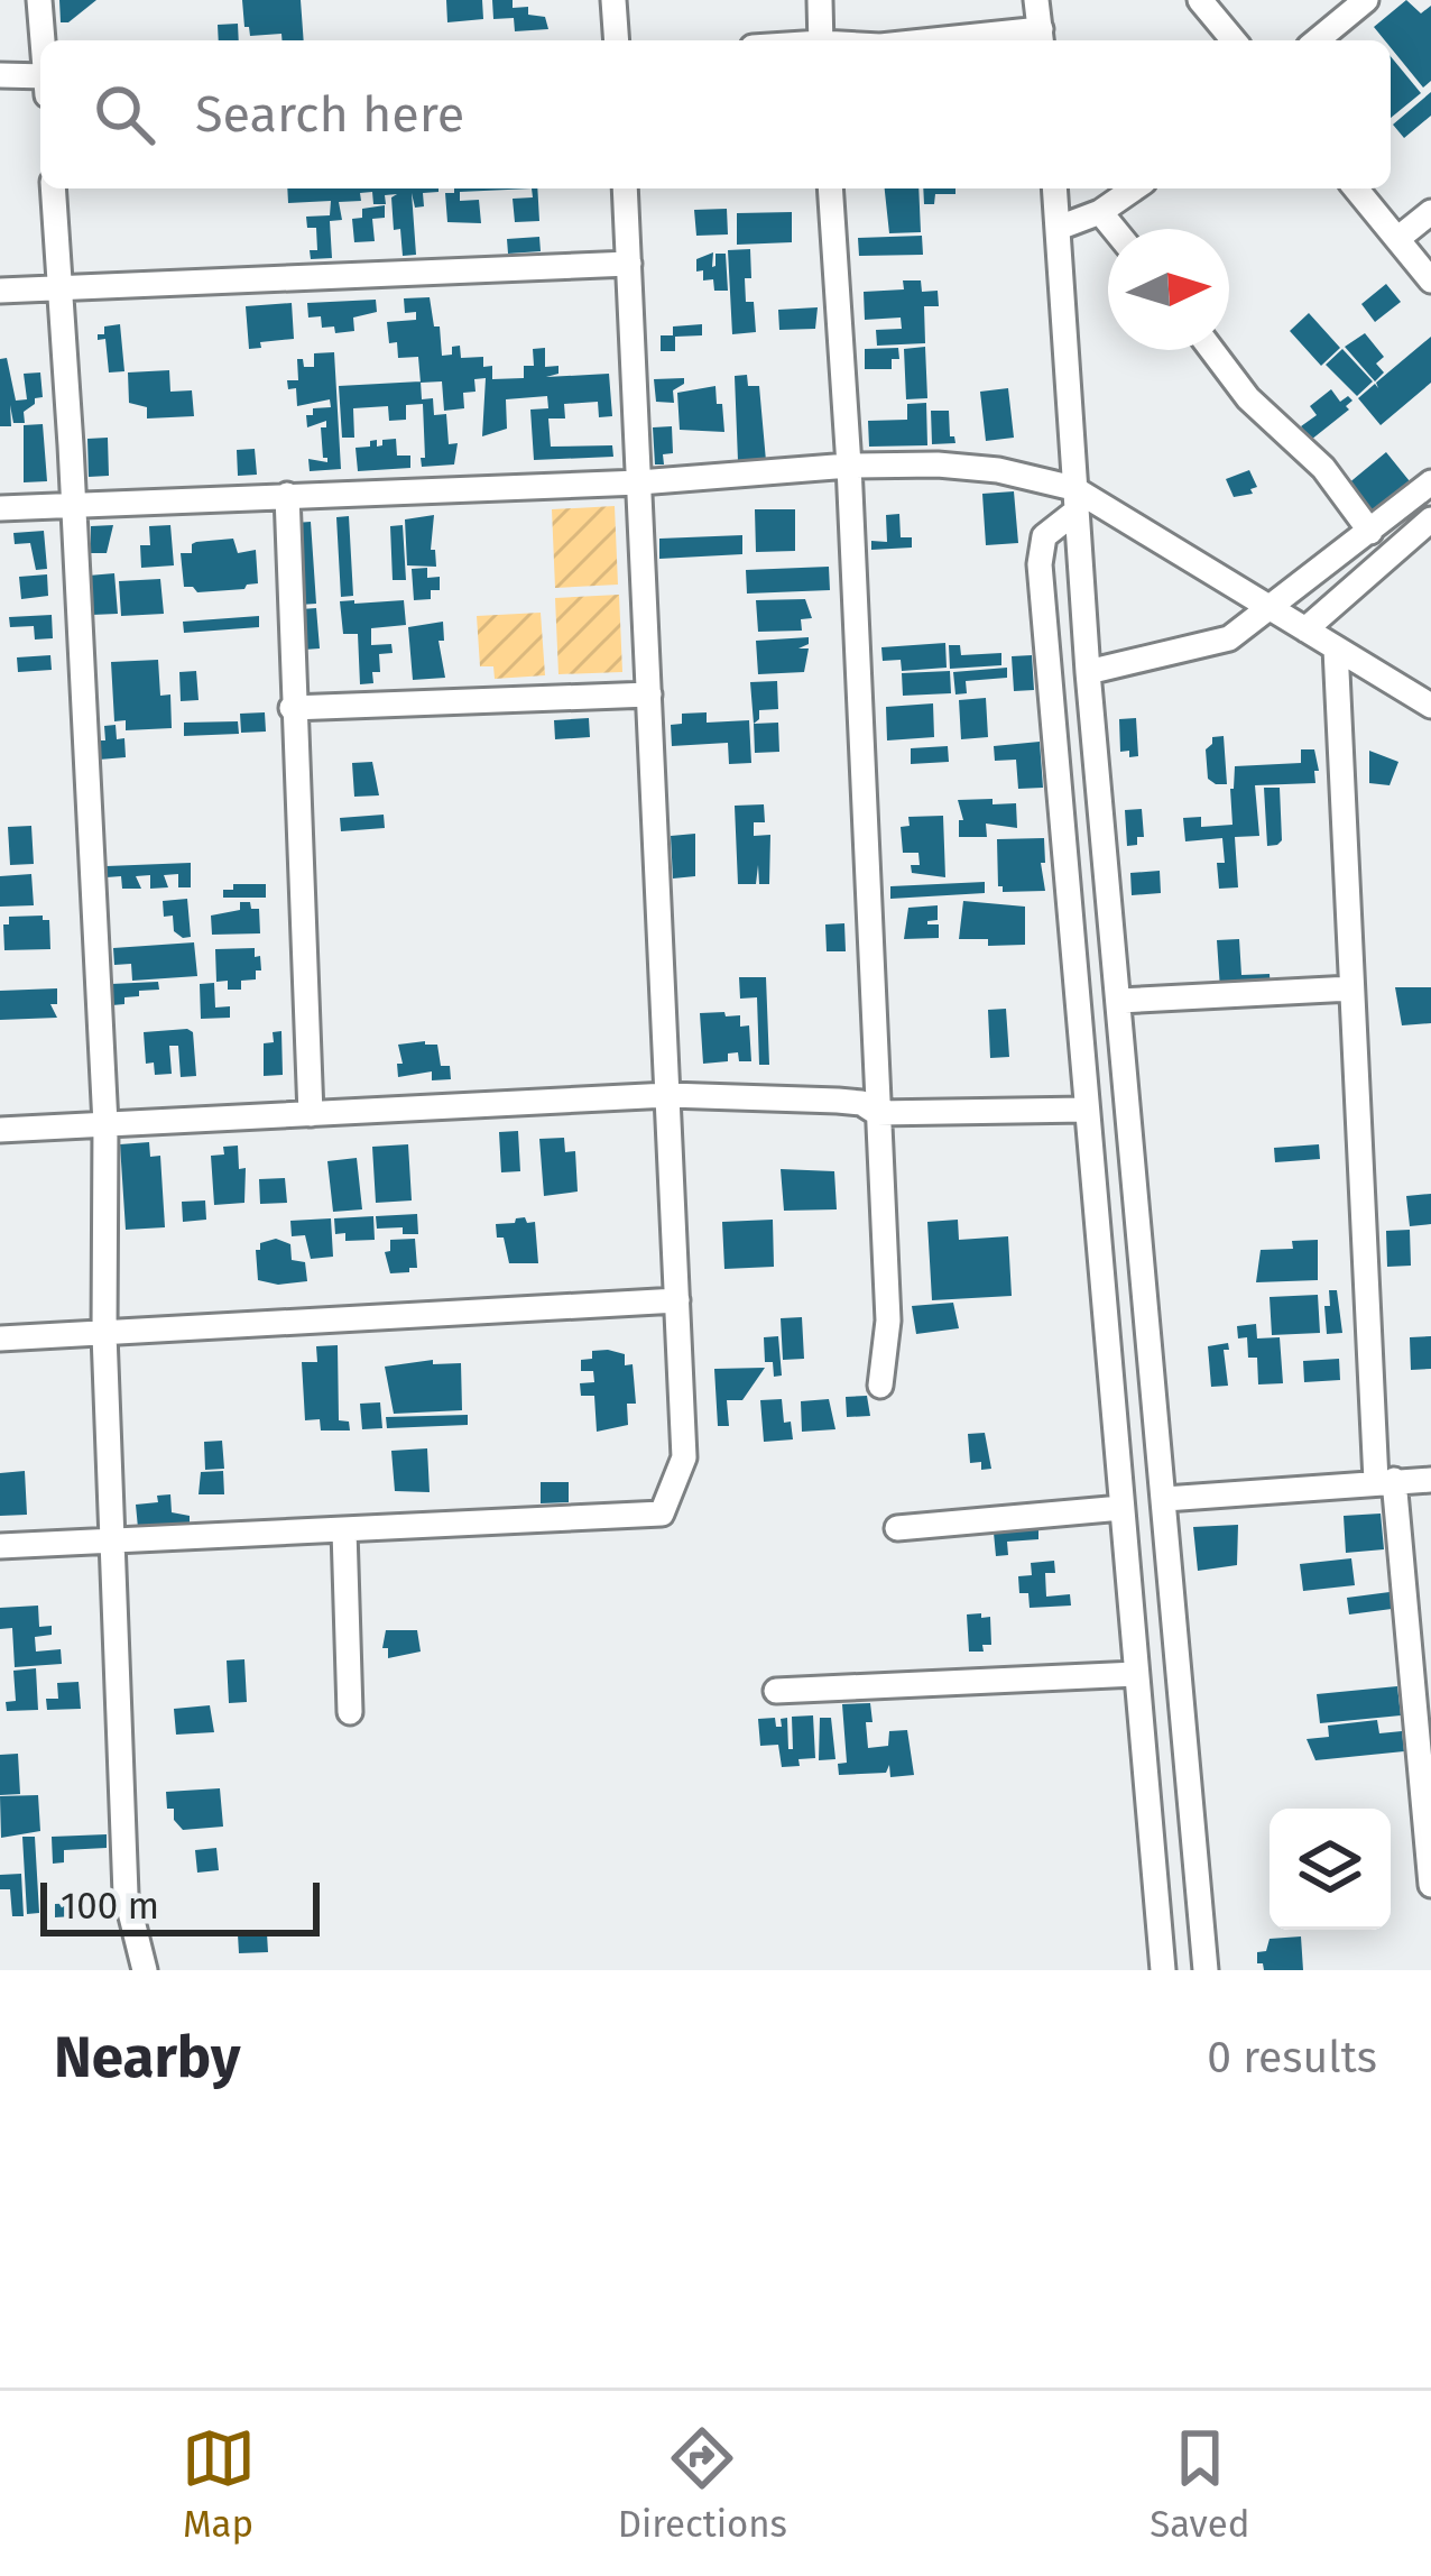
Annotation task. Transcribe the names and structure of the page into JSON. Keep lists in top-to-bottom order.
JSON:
{
  "scale_bar": "100 m",
  "north": "right",
  "page": {
    "search": "Search here",
    "scale": "100 m",
    "heading": ["Nearby", "0 results"],
    "nav": ["Map", "Directions", "Saved"]
  }
}
